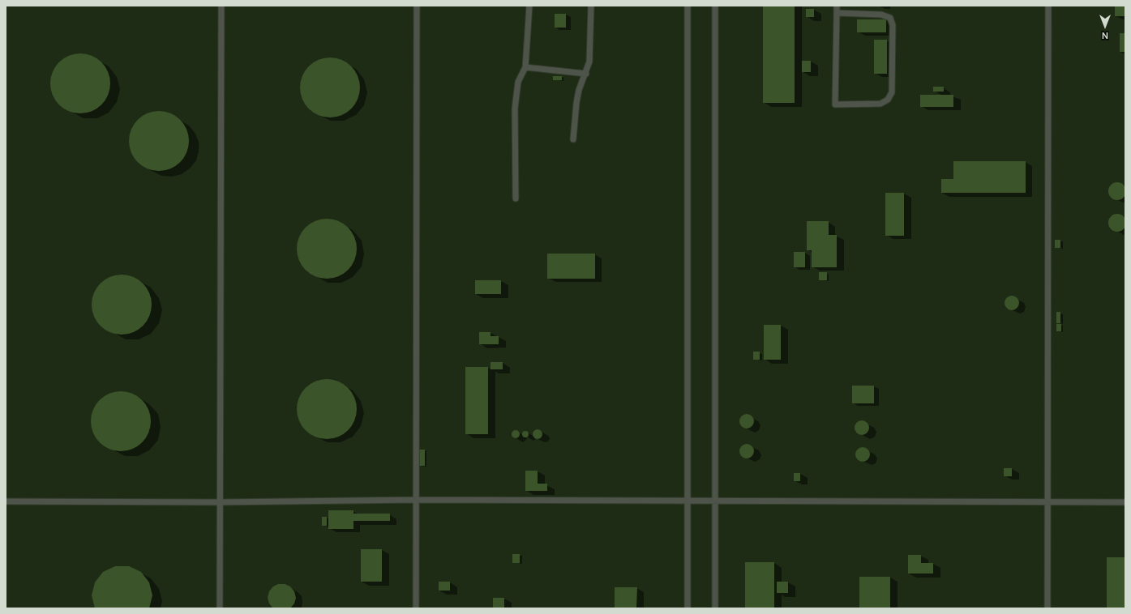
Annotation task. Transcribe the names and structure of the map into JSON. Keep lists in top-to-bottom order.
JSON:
{
  "north": "bottom"
}
